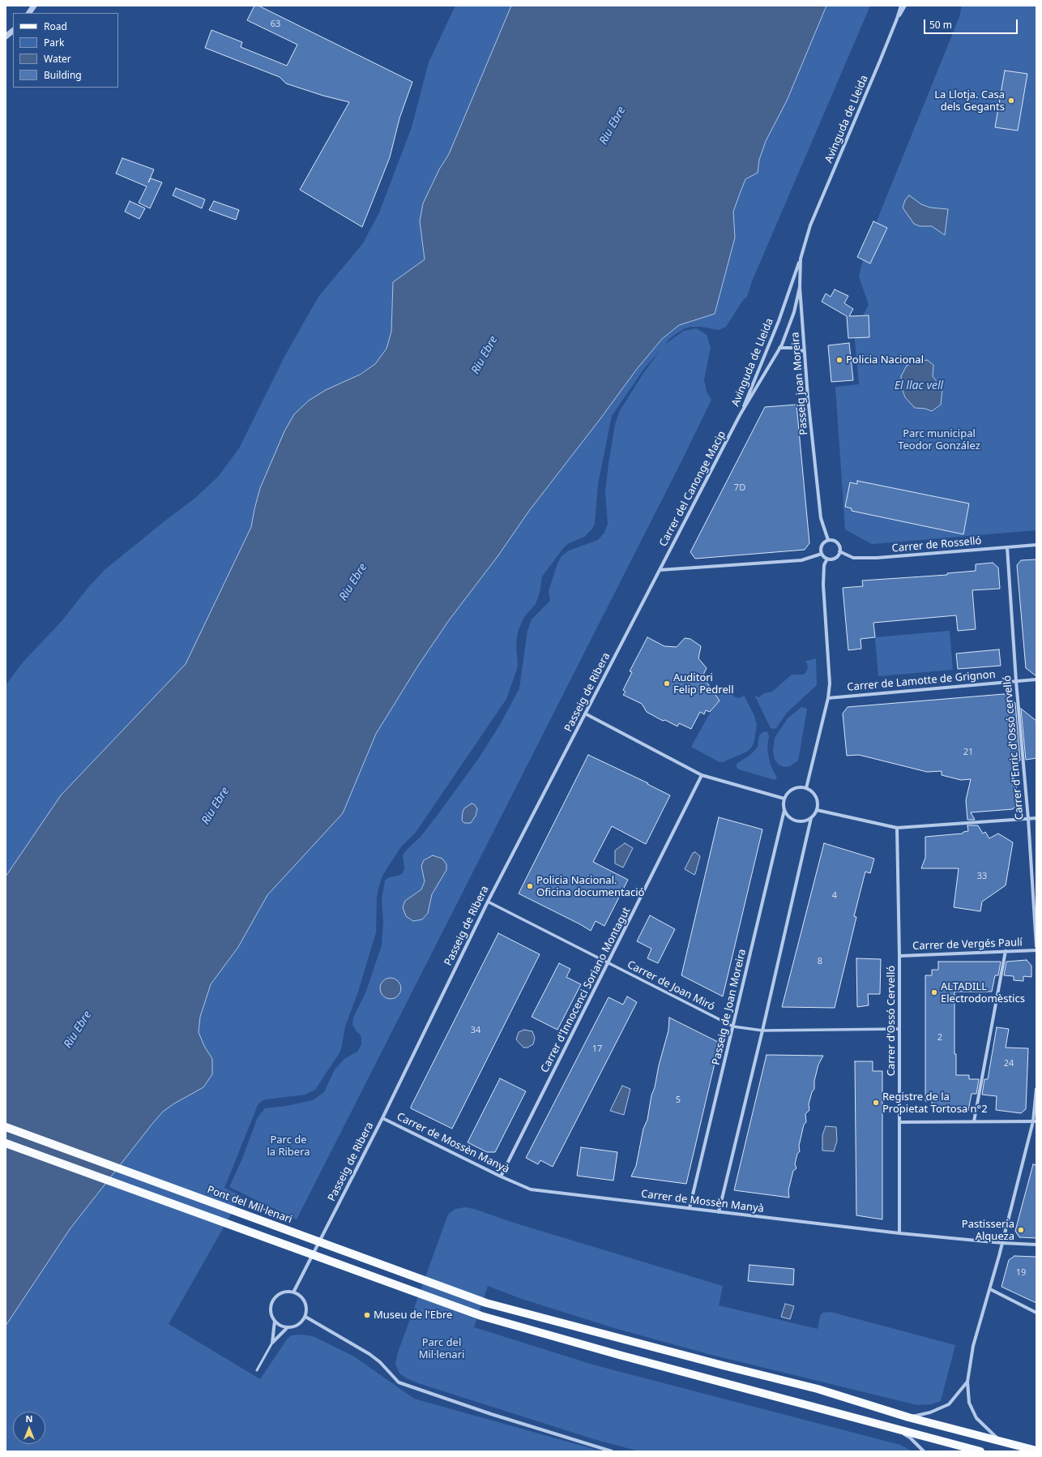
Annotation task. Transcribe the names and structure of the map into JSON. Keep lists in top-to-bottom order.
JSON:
{
  "streets": {
    "main road": ["Pont del Mil·lenari"],
    "street": [
      "Avinguda de Lleida",
      "Passeig joan Moreira",
      "Carrer del Canonge Macip",
      "Carrer de Rosselló",
      "Carrer de Lamotte de Grignon",
      "Passeig de Ribera",
      "Carrer d'Enric d'Ossó cervelló",
      "Carrer de Vergés Paulí",
      "Carrer de Joan Miró",
      "Carrer d'Innocenci Soriano Montagut",
      "Passeig de Joan Moreira",
      "Carrer d'Ossó Cervelló",
      "Carrer de Mossèn Manyà"
    ]
  },
  "crossings": [
    ["Avinguda de Lleida", "Passeig joan Moreira"],
    ["Avinguda de Lleida", "Carrer del Canonge Macip"],
    ["Passeig joan Moreira", "Carrer de Rosselló"],
    ["Carrer del Canonge Macip", "Passeig de Ribera"],
    ["Carrer de Rosselló", "Carrer d'Enric d'Ossó cervelló"],
    ["Carrer de Lamotte de Grignon", "Carrer d'Enric d'Ossó cervelló"],
    ["Passeig de Ribera", "Carrer de Joan Miró"],
    ["Passeig de Ribera", "Carrer de Mossèn Manyà"],
    ["Carrer de Vergés Paulí", "Carrer d'Ossó Cervelló"],
    ["Carrer de Joan Miró", "Carrer d'Innocenci Soriano Montagut"],
    ["Carrer de Joan Miró", "Passeig de Joan Moreira"],
    ["Carrer de Joan Miró", "Carrer d'Ossó Cervelló"],
    ["Carrer d'Innocenci Soriano Montagut", "Carrer de Mossèn Manyà"],
    ["Passeig de Joan Moreira", "Carrer de Mossèn Manyà"],
    ["Carrer d'Ossó Cervelló", "Carrer de Mossèn Manyà"]
  ],
  "water": ["Riu Ebre", "El llac vell"],
  "parks": ["Parc municipal Teodor González", "Parc de la Ribera", "Parc del Mil·lenari"],
  "places": [
    "La Llotja. Casa dels Gegants",
    "Policia Nacional",
    "Auditori Felip Pedrell",
    "Policia Nacional. Oficina documentació",
    "ALTADILL Electrodomèstics",
    "Registre de la Propietat Tortosa n°2",
    "Pastisseria Alqueza",
    "Museu de l'Ebre"
  ],
  "house_numbers": [
    "63",
    "7D",
    "21",
    "33",
    "4",
    "8",
    "34",
    "2",
    "17",
    "24",
    "5",
    "19"
  ],
  "legend": [
    "Road",
    "Park",
    "Water",
    "Building"
  ],
  "scale_bar": "50 m",
  "north": "top"
}
